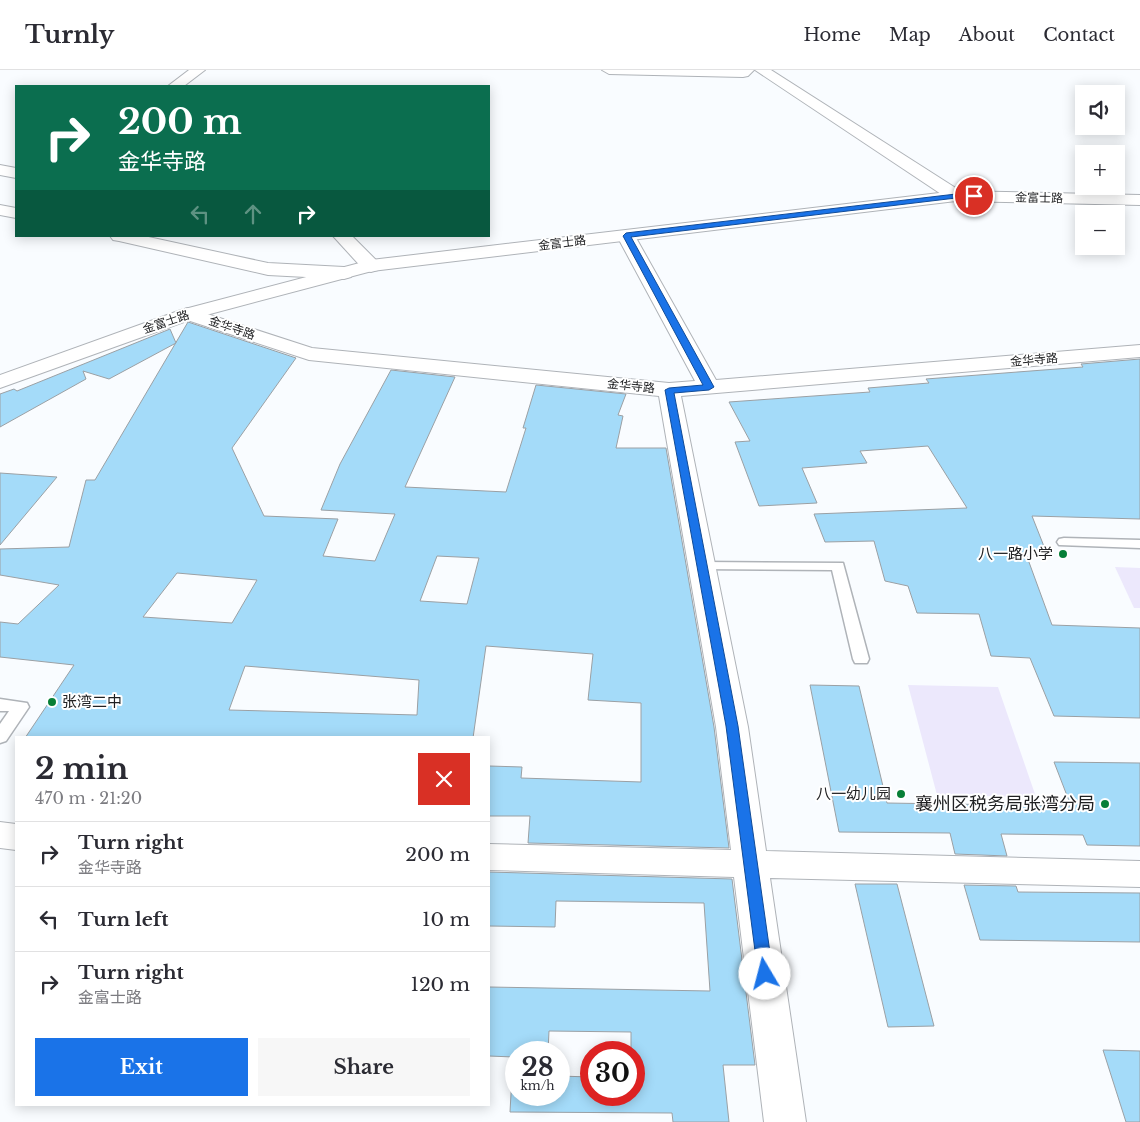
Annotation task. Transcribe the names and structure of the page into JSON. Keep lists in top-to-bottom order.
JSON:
{
  "streets": {
    "street": ["金富士路", "金华寺路"]
  },
  "crossings": [
    ["金富士路", "金华寺路"]
  ],
  "places": [
    "八一路小学",
    "张湾二中",
    "八一幼儿园",
    "襄州区税务局张湾分局"
  ],
  "page": {
    "header": "Turnly",
    "nav": [
      "Home",
      "Map",
      "About",
      "Contact"
    ],
    "map_buttons": ["+", "−"],
    "turn": ["200 m", "金华寺路"],
    "heading": ["2 min", "470 m · 21:20"],
    "list": [
      {
        "name": "Turn right",
        "note": "金华寺路",
        "value": "200 m"
      },
      {
        "name": "Turn left",
        "value": "10 m"
      },
      {
        "name": "Turn right",
        "note": "金富士路",
        "value": "120 m"
      }
    ],
    "buttons": ["Exit", "Share"],
    "speed": "28 km/h",
    "limit": "30"
  }
}
